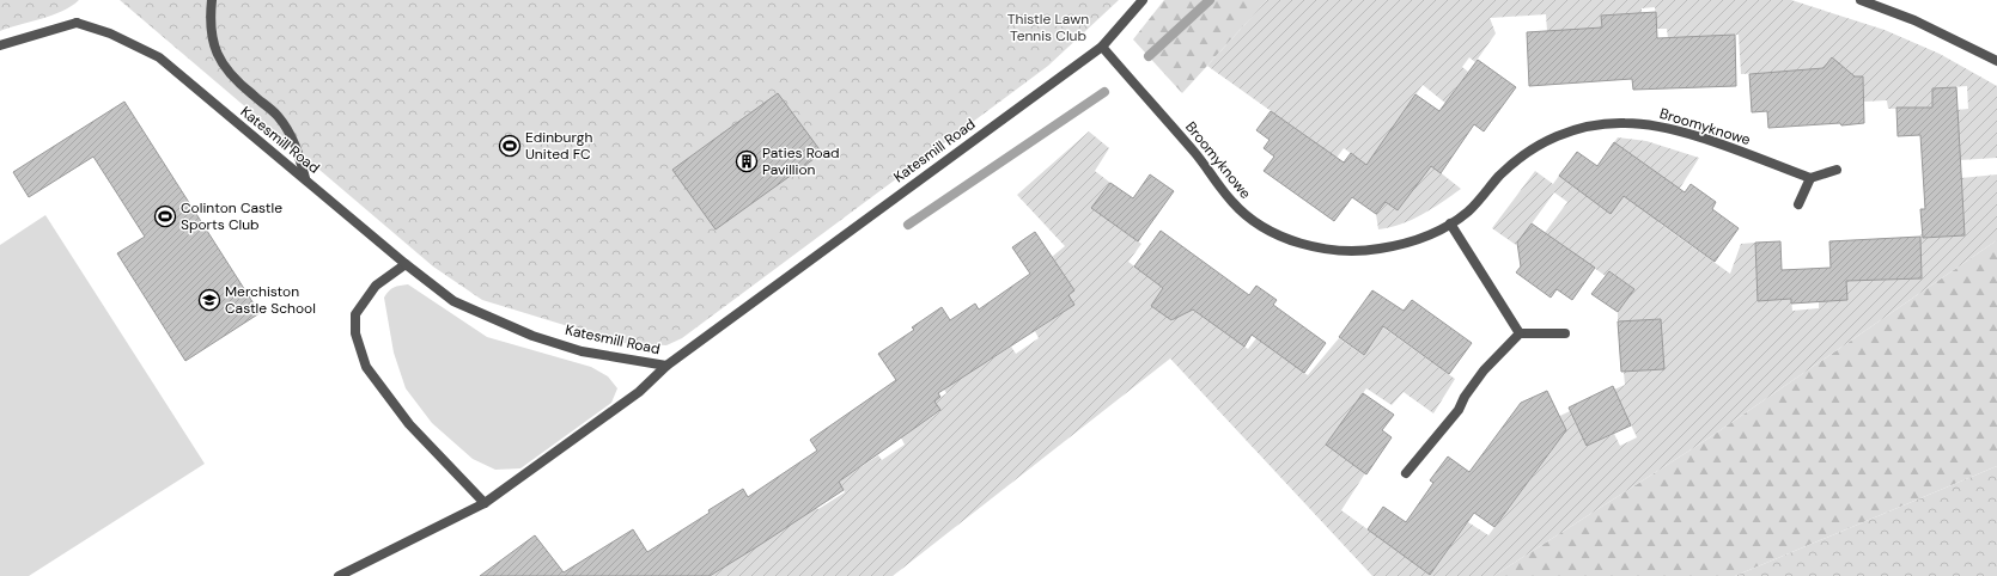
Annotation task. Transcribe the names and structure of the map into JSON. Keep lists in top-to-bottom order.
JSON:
{
  "streets": {
    "street": ["Broomyknowe", "Katesmill Road"]
  },
  "crossings": [
    ["Broomyknowe", "Katesmill Road"]
  ],
  "parks": ["Thistle Lawn Tennis Club"],
  "places": {
    "sports": ["Edinburgh United FC", "Colinton Castle Sports Club"],
    "building": ["Paties Road Pavillion"],
    "school or university": ["Merchiston Castle School"]
  }
}
